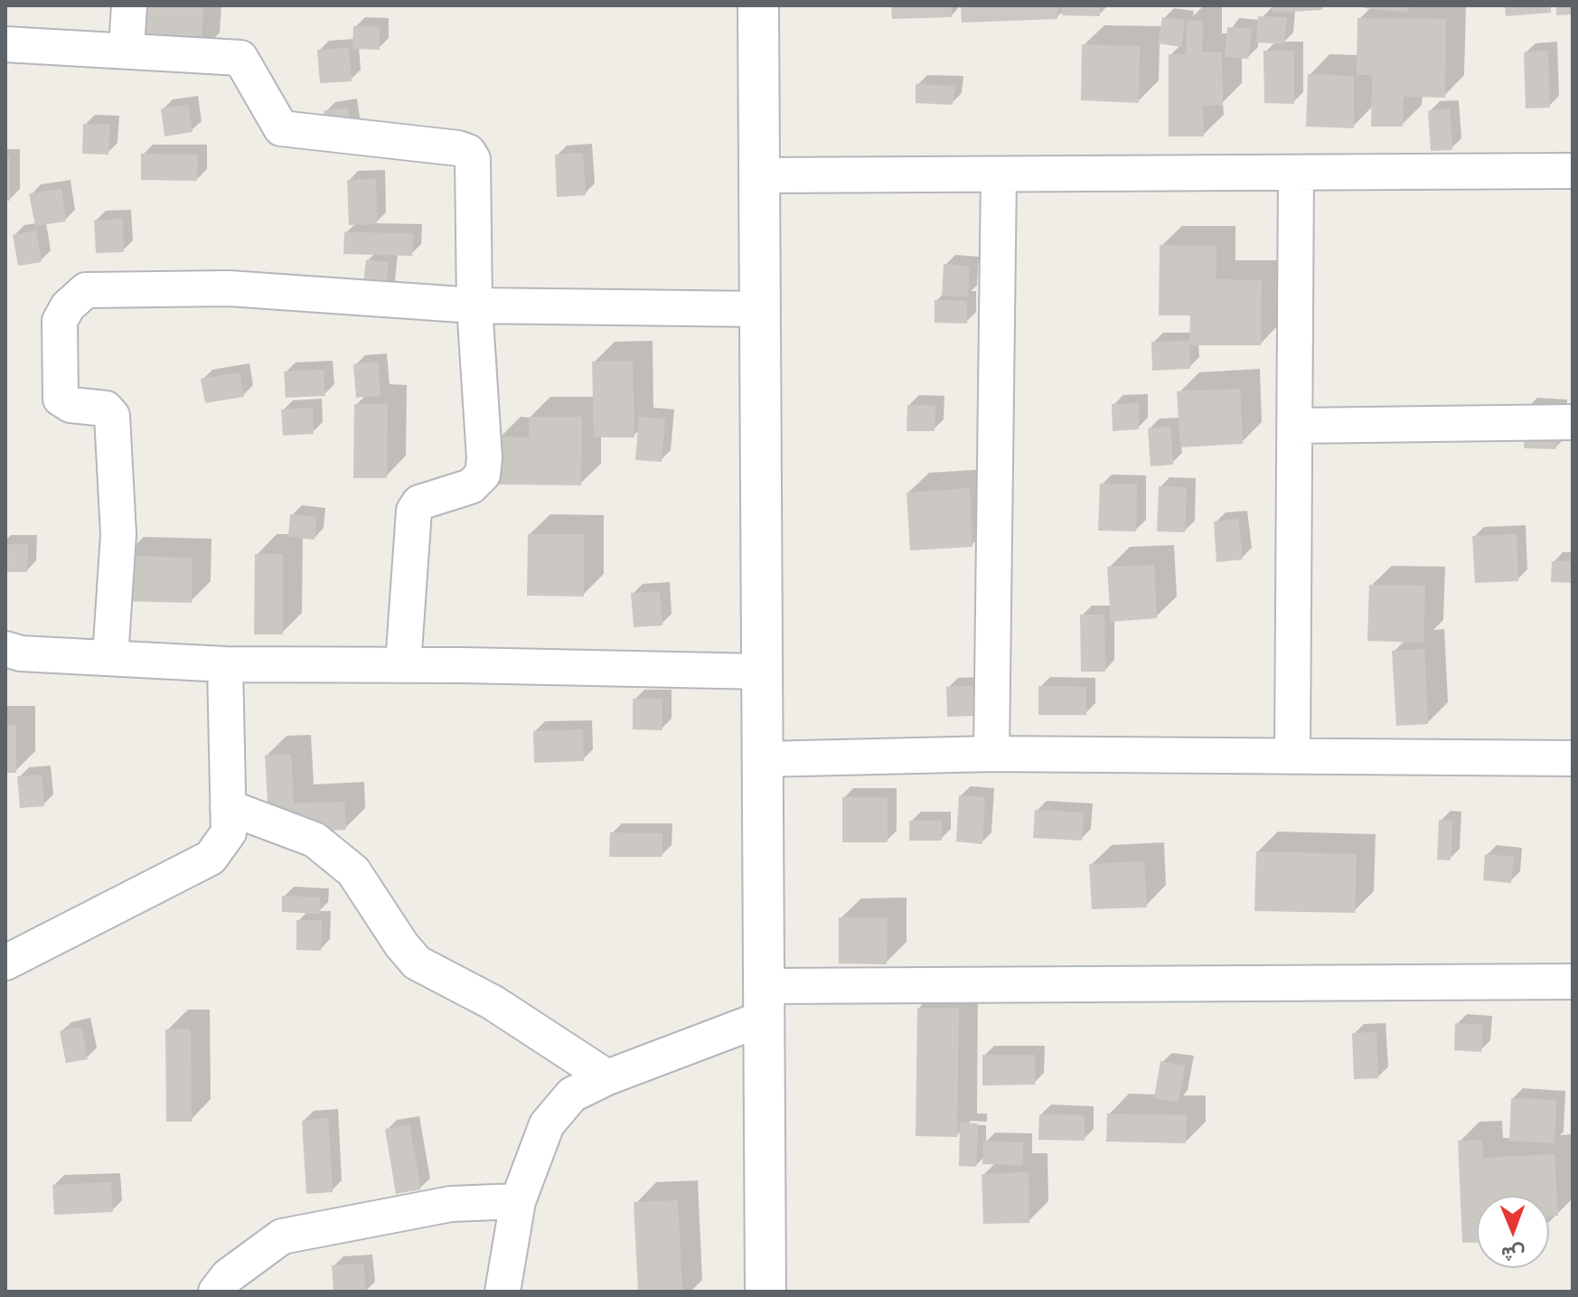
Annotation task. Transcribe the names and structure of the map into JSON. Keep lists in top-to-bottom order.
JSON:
{
  "north": "bottom"
}
